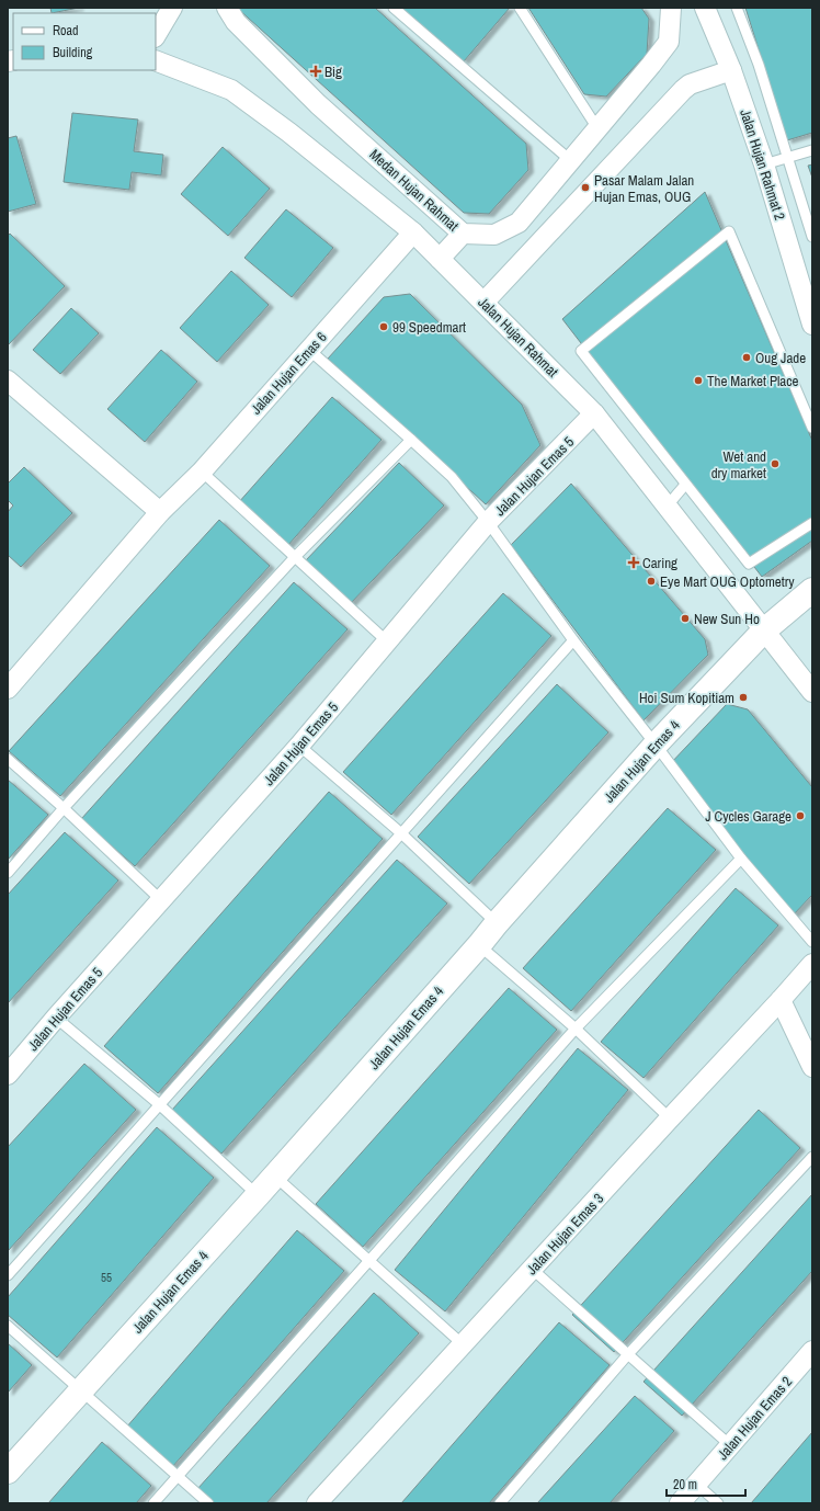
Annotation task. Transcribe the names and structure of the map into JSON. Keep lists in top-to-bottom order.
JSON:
{
  "streets": {
    "street": [
      "Jalan Hujan Rahmat 2",
      "Medan Hujan Rahmat",
      "Jalan Hujan Rahmat",
      "Jalan Hujan Emas 6",
      "Jalan Hujan Emas 5",
      "Jalan Hujan Emas 4",
      "Jalan Hujan Emas 3",
      "Jalan Hujan Emas 2"
    ]
  },
  "crossings": [
    ["Jalan Hujan Rahmat", "Jalan Hujan Emas 6"],
    ["Jalan Hujan Rahmat", "Jalan Hujan Emas 5"],
    ["Jalan Hujan Rahmat", "Jalan Hujan Emas 4"]
  ],
  "places": {
    "health": ["Big", "Caring"],
    "other": [
      "Pasar Malam Jalan Hujan Emas, OUG",
      "99 Speedmart",
      "Oug Jade",
      "The Market Place",
      "Wet and dry market",
      "Eye Mart OUG Optometry",
      "New Sun Ho",
      "Hoi Sum Kopitiam",
      "J Cycles Garage"
    ]
  },
  "house_numbers": ["55"],
  "legend": ["Road", "Building"],
  "scale_bar": "20 m"
}
